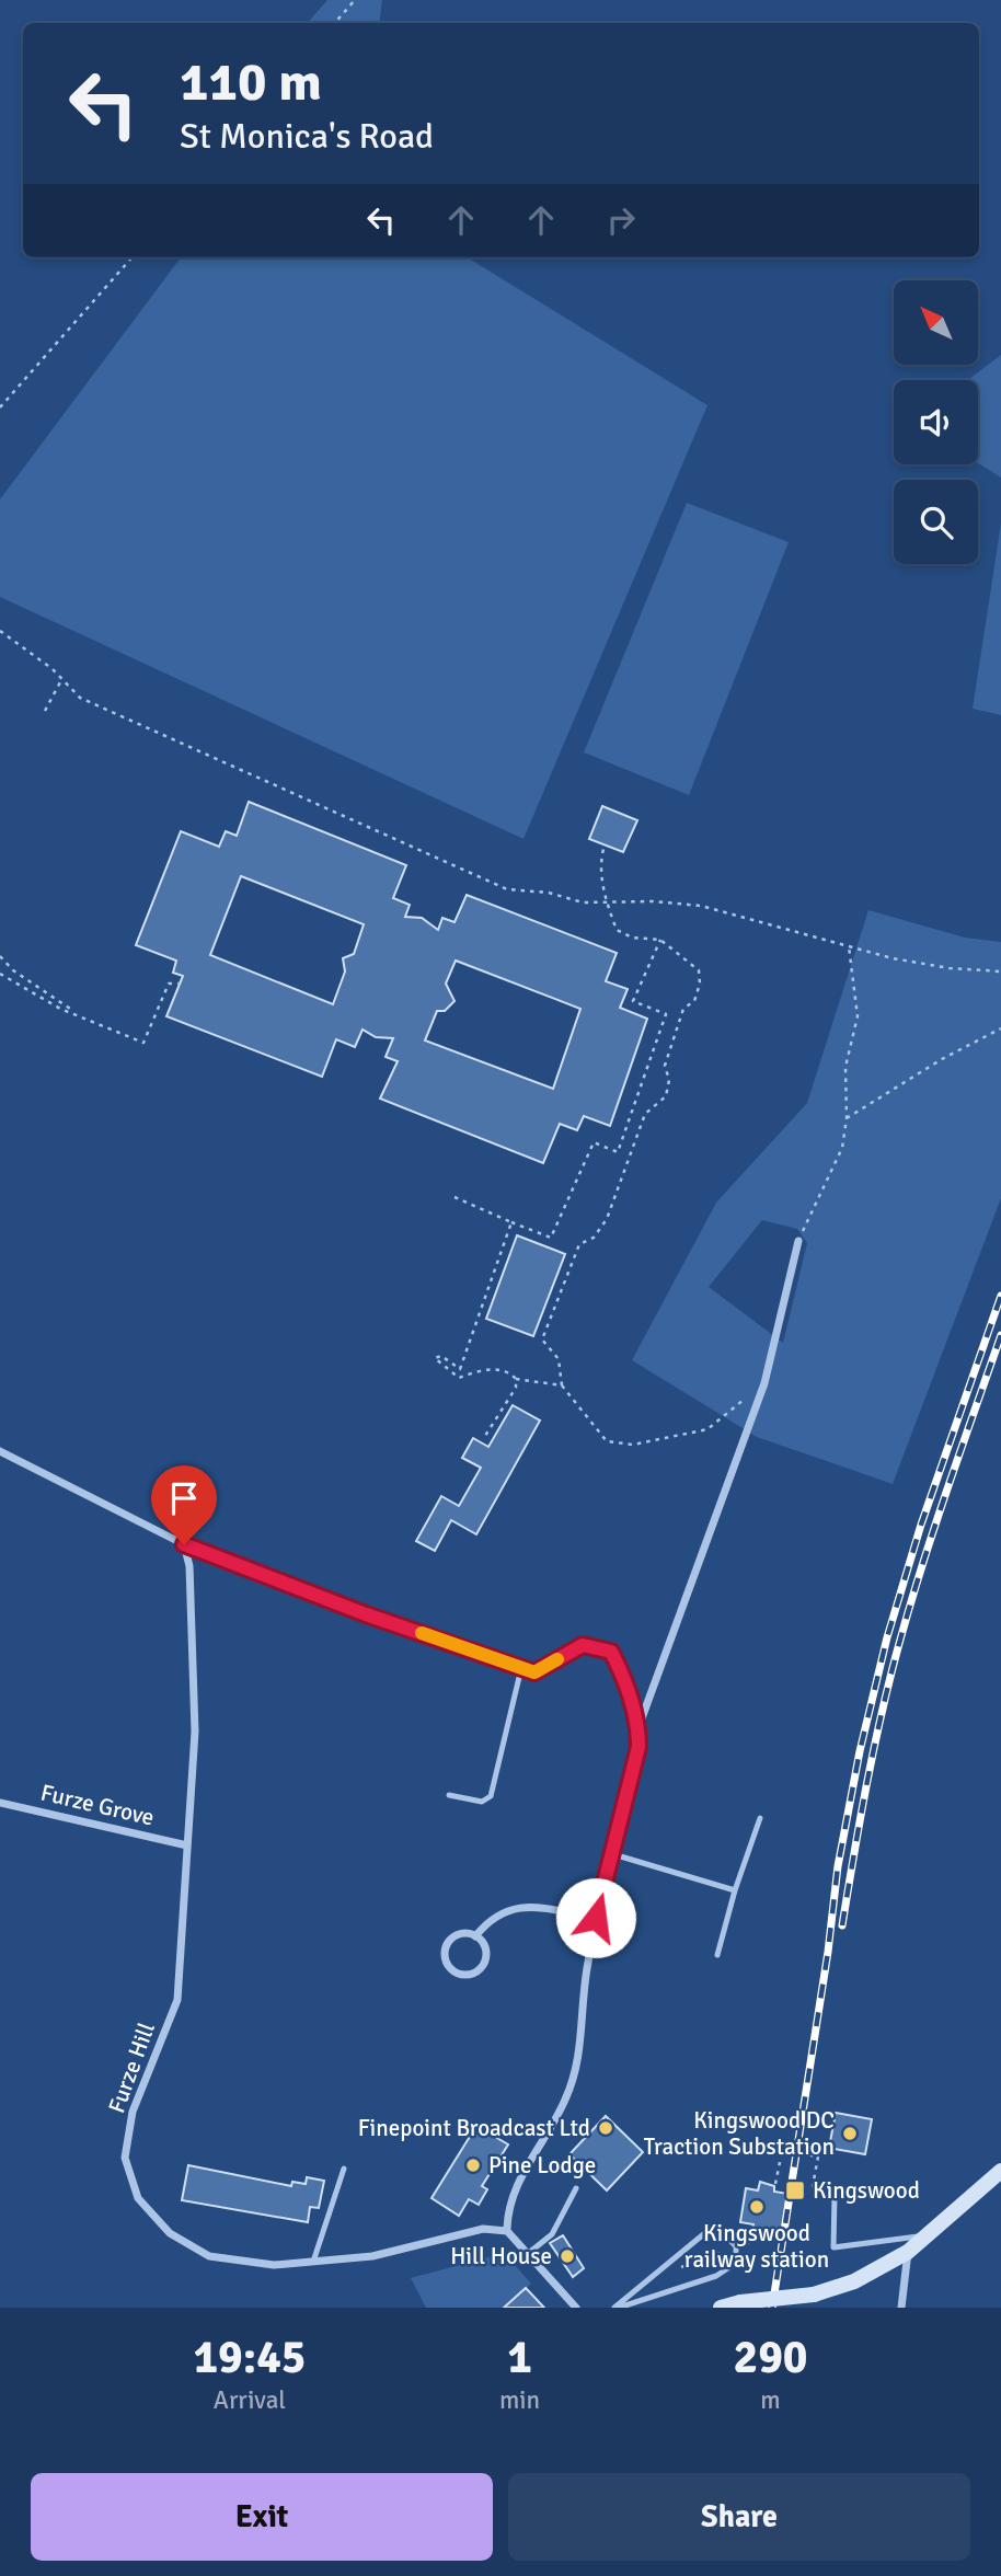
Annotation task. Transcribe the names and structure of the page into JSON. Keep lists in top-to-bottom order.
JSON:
{
  "streets": {
    "street": ["Furze Grove", "Furze Hill"]
  },
  "crossings": [
    ["Furze Grove", "Furze Hill"]
  ],
  "places": {
    "other": [
      "Finepoint Broadcast Ltd",
      "Kingswood DC Traction Substation",
      "Pine Lodge",
      "Kingswood railway station",
      "Hill House"
    ],
    "transit": ["Kingswood"]
  },
  "north": "top left",
  "page": {
    "turn": ["110 m", "St Monica's Road"],
    "eta": [
      "19:45",
      "Arrival",
      "1",
      "min",
      "290",
      "m"
    ],
    "buttons": ["Exit", "Share"]
  }
}
